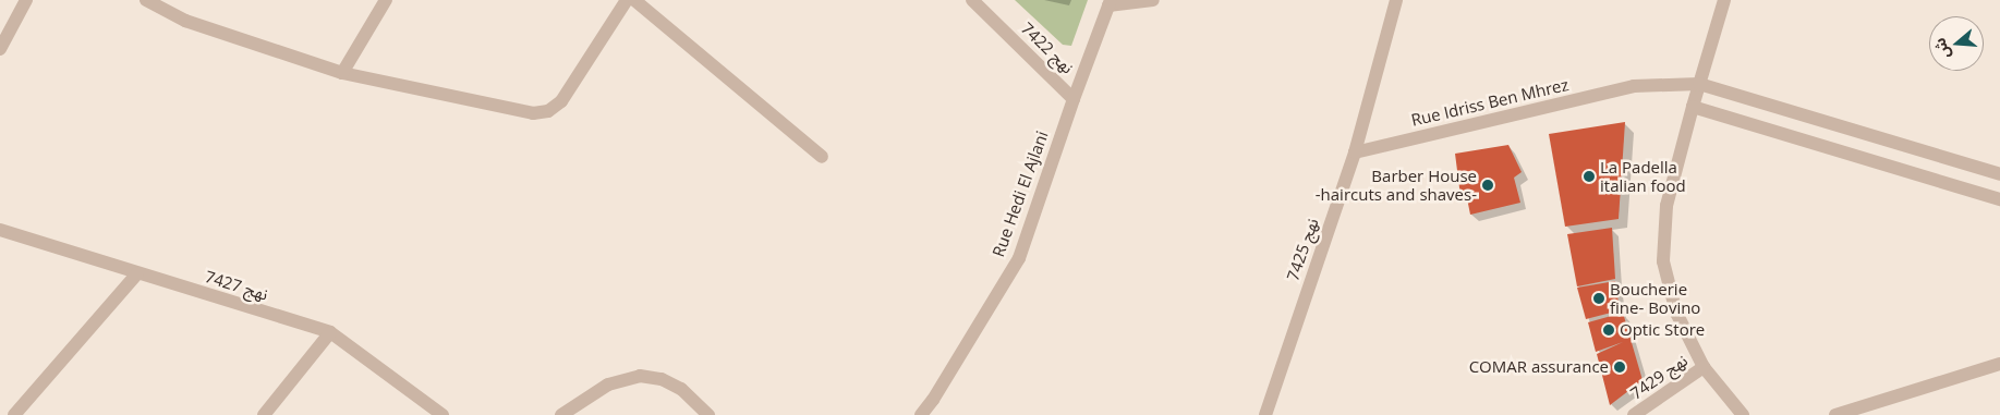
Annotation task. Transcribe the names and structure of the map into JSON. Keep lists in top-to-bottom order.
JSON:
{
  "streets": {
    "street": [
      "نهج 7422",
      "Rue Idriss Ben Mhrez",
      "Rue Hedi El Ajlani",
      "نهج 7425",
      "نهج 7427",
      "نهج 7429"
    ]
  },
  "crossings": [
    ["نهج 7422", "Rue Hedi El Ajlani"],
    ["Rue Idriss Ben Mhrez", "نهج 7425"]
  ],
  "places": [
    "La Padella italian food",
    "Barber House -haircuts and shaves-",
    "Boucherie fine- Bovino",
    "Optic Store",
    "COMAR assurance"
  ],
  "north": "left"
}
